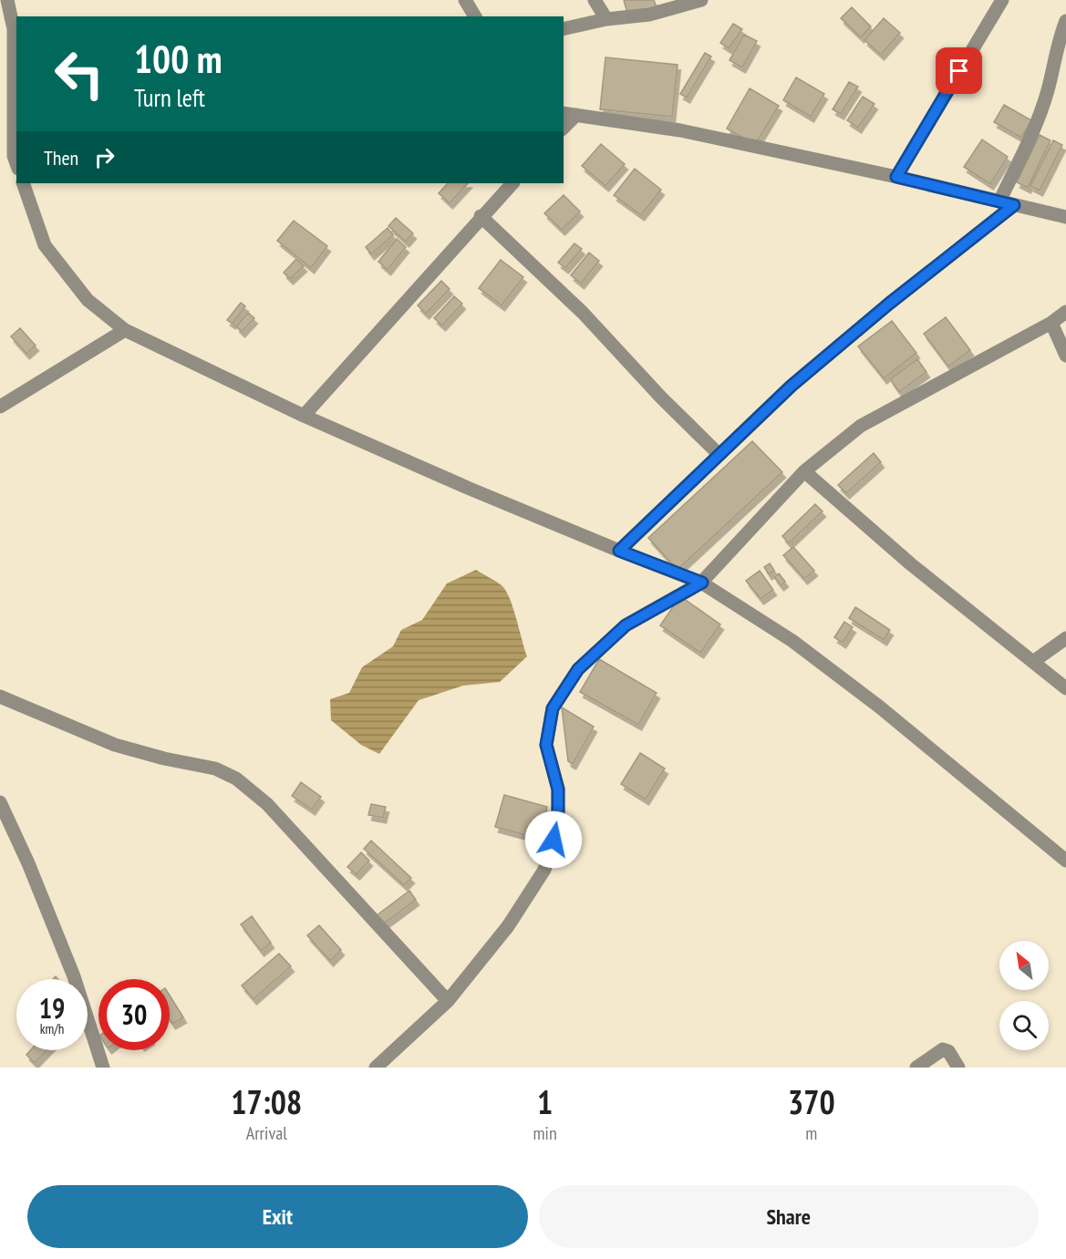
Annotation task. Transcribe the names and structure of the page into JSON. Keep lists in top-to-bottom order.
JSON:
{
  "north": "top left",
  "page": {
    "turn": ["100 m", "Turn left"],
    "then": "Then",
    "speed": "19 km/h",
    "limit": "30",
    "eta": [
      "17:08",
      "Arrival",
      "1",
      "min",
      "370",
      "m"
    ],
    "buttons": ["Exit", "Share"]
  }
}
